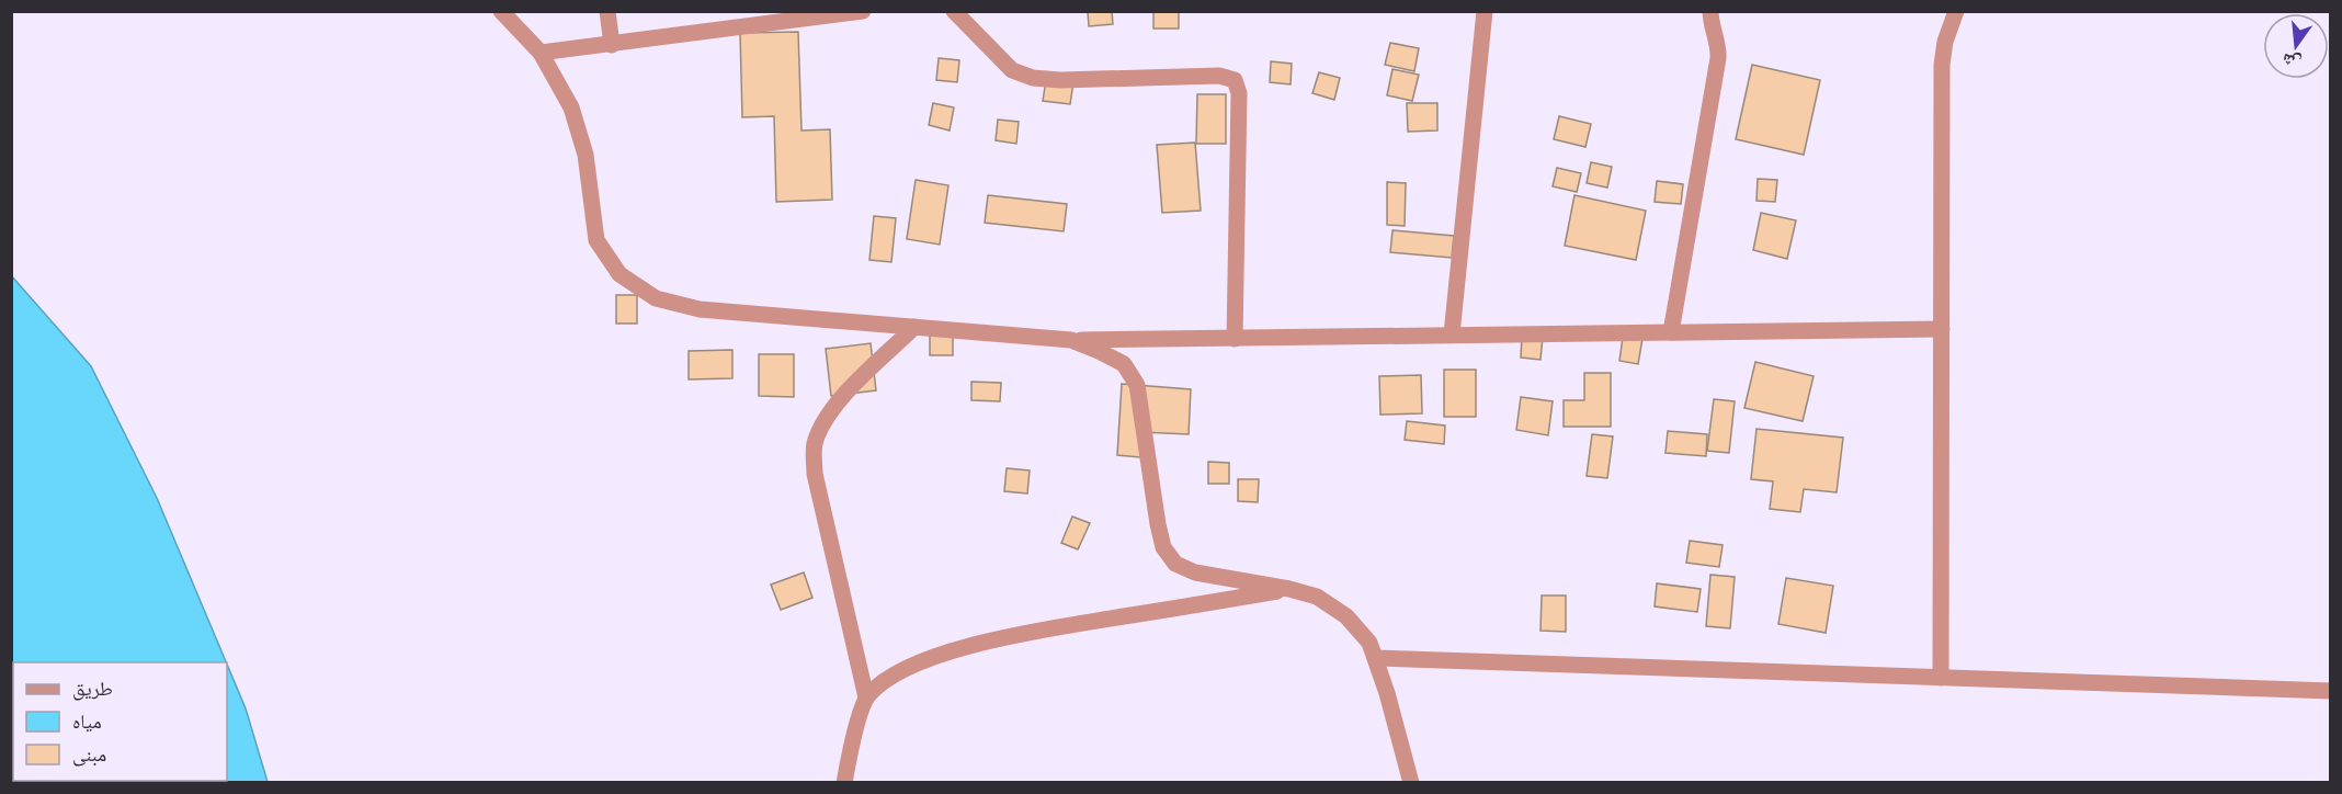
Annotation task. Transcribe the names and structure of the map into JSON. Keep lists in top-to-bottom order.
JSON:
{
  "legend": ["طريق", "مياه", "مبنى"],
  "north": "bottom"
}
